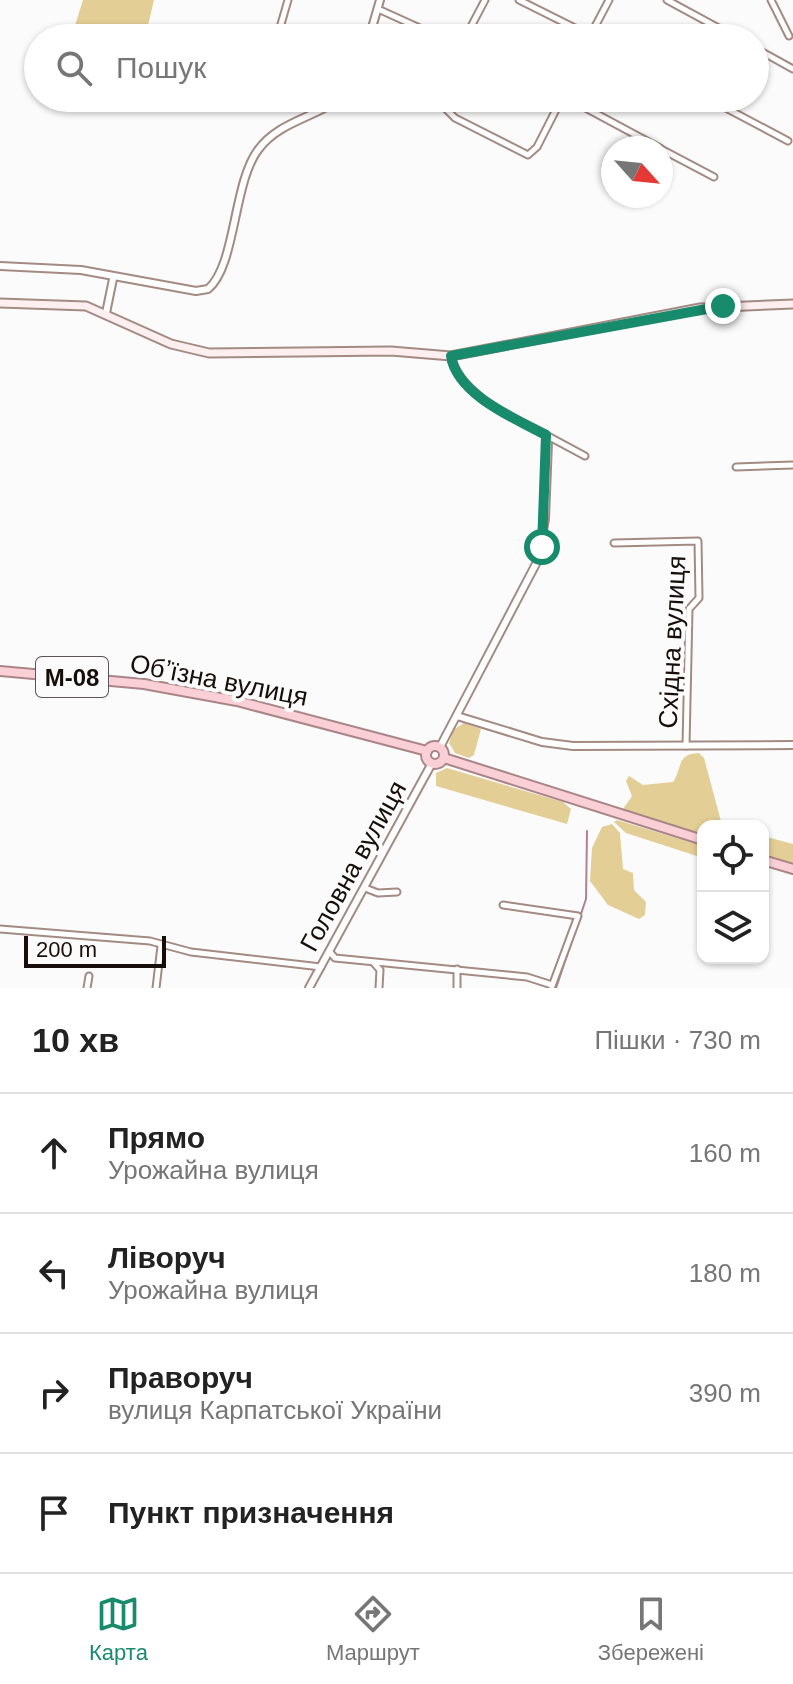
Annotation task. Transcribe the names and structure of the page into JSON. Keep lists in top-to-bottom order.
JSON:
{
  "streets": {
    "highway": ["М-08", "Обʼїзна вулиця"],
    "street": ["Східна вулиця", "Головна вулиця"]
  },
  "crossings": [
    ["Обʼїзна вулиця", "Головна вулиця"]
  ],
  "scale_bar": "200 m",
  "north": "bottom right",
  "page": {
    "search": "Пошук",
    "scale": "200 m",
    "heading": ["10 хв", "Пішки · 730 m"],
    "list": [
      ["Прямо", "Урожайна вулиця", "160 m"],
      ["Ліворуч", "Урожайна вулиця", "180 m"],
      ["Праворуч", "вулиця Карпатської України", "390 m"],
      "Пункт призначення"
    ],
    "nav": ["Карта", "Маршрут", "Збережені"]
  }
}
